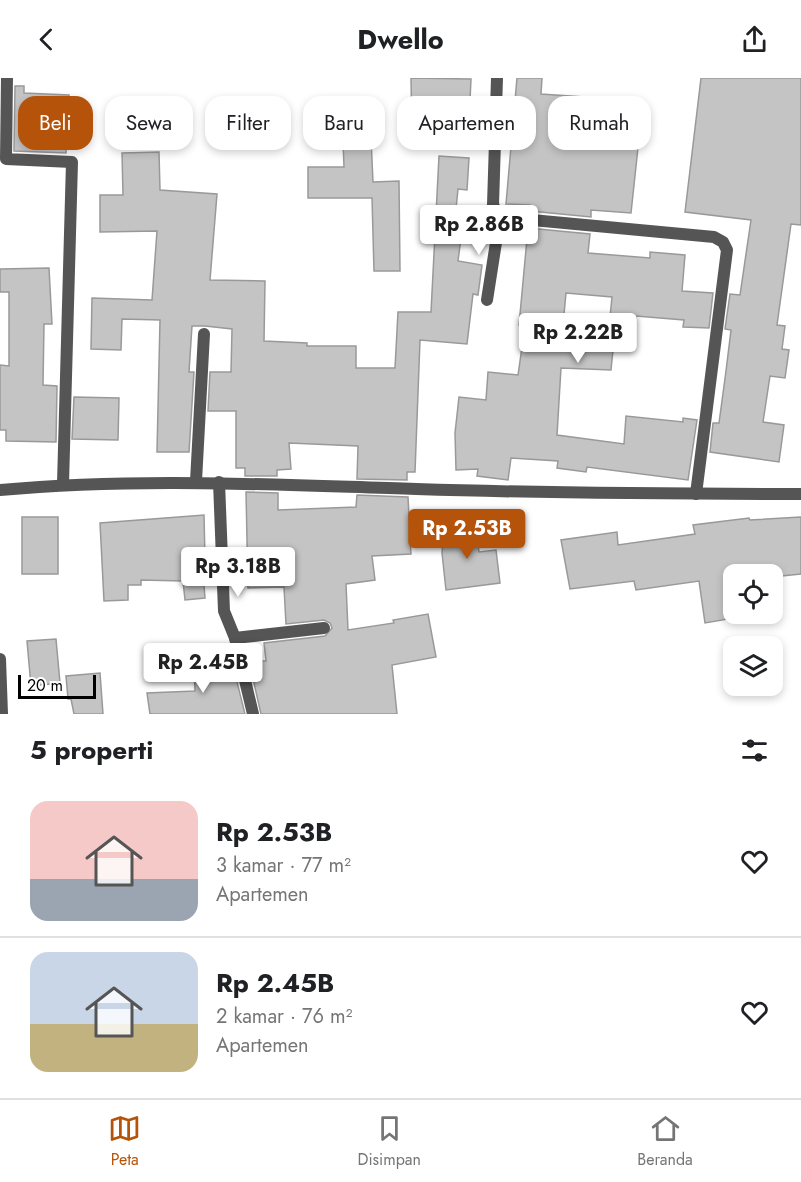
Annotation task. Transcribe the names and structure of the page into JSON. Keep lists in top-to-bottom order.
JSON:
{
  "scale_bar": "20 m",
  "page": {
    "header": "Dwello",
    "chip": [
      "Beli",
      "Sewa",
      "Filter",
      "Baru",
      "Apartemen",
      "Rumah"
    ],
    "price": [
      "Rp 2.86B",
      "Rp 2.22B",
      "Rp 2.53B",
      "Rp 3.18B",
      "Rp 2.45B"
    ],
    "scale": "20 m",
    "heading": "5 properti",
    "list": [
      {
        "name": "Rp 2.53B",
        "note": "3 kamar · 77 m² · Apartemen"
      },
      {
        "name": "Rp 2.45B",
        "note": "2 kamar · 76 m² · Apartemen"
      }
    ],
    "tabs": ["Peta", "Disimpan", "Beranda"]
  }
}
